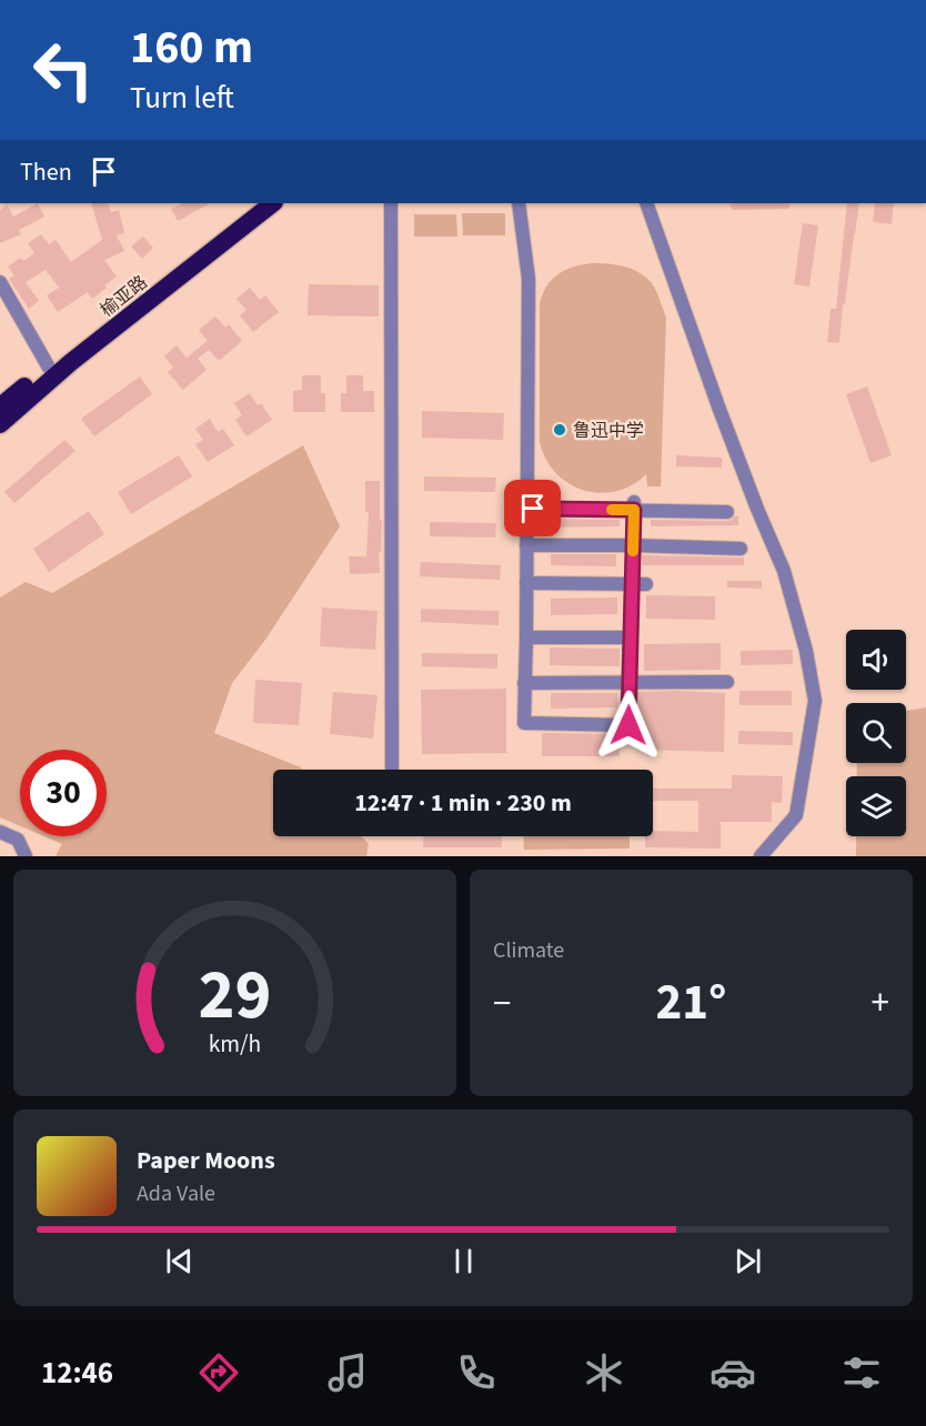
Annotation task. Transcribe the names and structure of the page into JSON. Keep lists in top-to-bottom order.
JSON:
{
  "streets": {
    "highway": ["榆亚路"]
  },
  "places": ["鲁迅中学"],
  "page": {
    "turn": ["160 m", "Turn left"],
    "then": "Then",
    "limit": "30",
    "trip": "12:47 · 1 min · 230 m",
    "tile": "Climate",
    "heat": ["−", "21°", "+"],
    "song": ["Paper Moons", "Ada Vale"],
    "tabs": "12:46",
    "gauge": ["29", "km/h"]
  }
}
